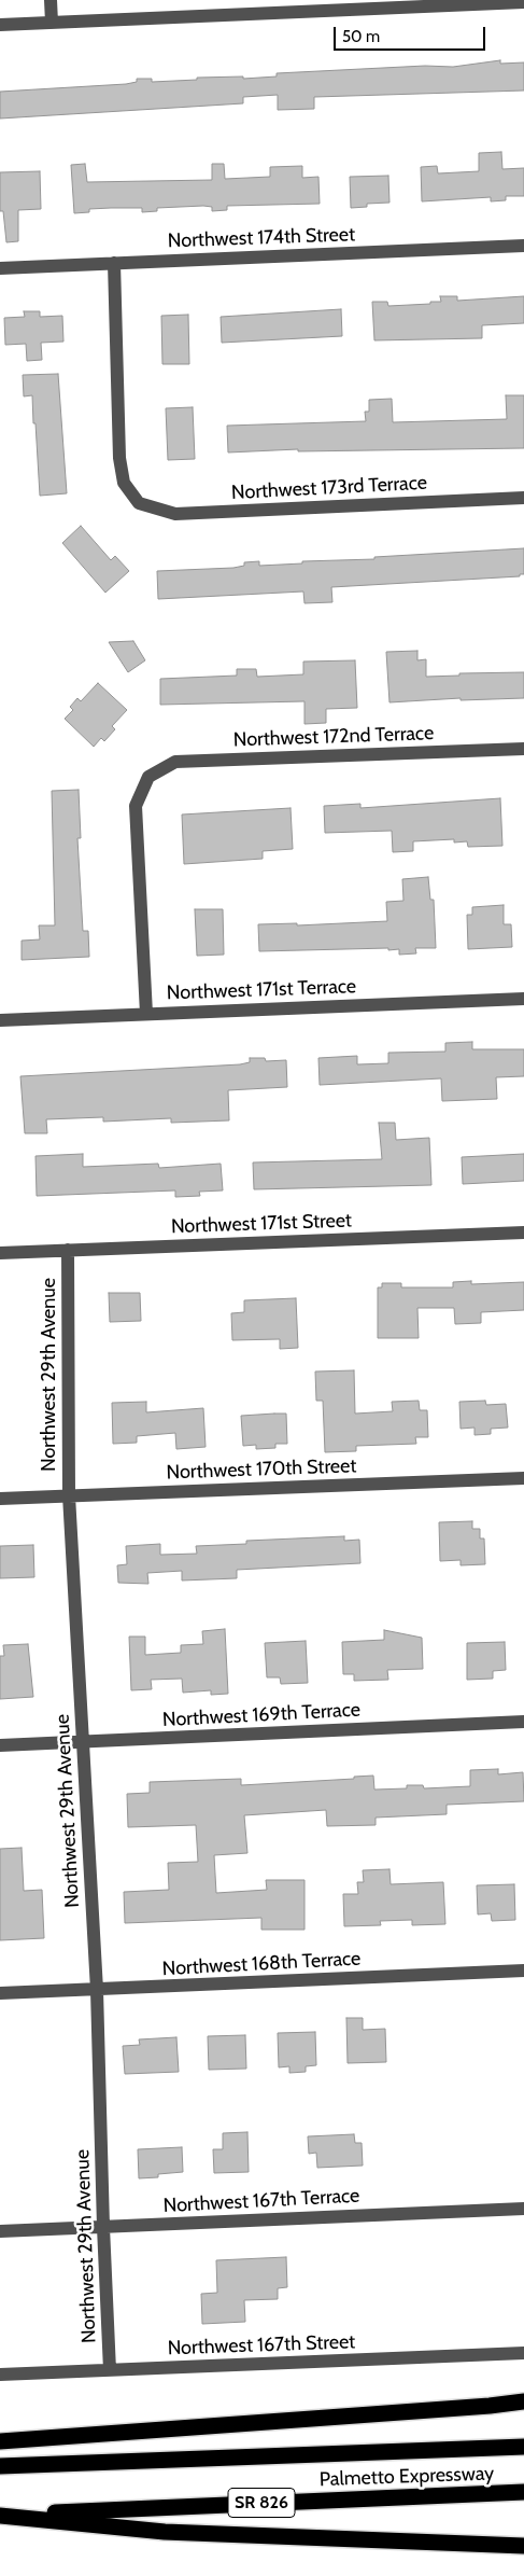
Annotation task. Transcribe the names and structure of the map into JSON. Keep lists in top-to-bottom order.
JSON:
{
  "streets": {
    "highway": ["Palmetto Expressway", "SR 826"],
    "street": [
      "Northwest 174th Street",
      "Northwest 173rd Terrace",
      "Northwest 172nd Terrace",
      "Northwest 171st Terrace",
      "Northwest 171st Street",
      "Northwest 29th Avenue",
      "Northwest 170th Street",
      "Northwest 169th Terrace",
      "Northwest 168th Terrace",
      "Northwest 167th Terrace",
      "Northwest 167th Street"
    ]
  },
  "crossings": [
    ["Northwest 174th Street", "Northwest 173rd Terrace"],
    ["Northwest 172nd Terrace", "Northwest 171st Terrace"],
    ["Northwest 171st Street", "Northwest 29th Avenue"],
    ["Northwest 29th Avenue", "Northwest 170th Street"],
    ["Northwest 29th Avenue", "Northwest 169th Terrace"],
    ["Northwest 29th Avenue", "Northwest 168th Terrace"],
    ["Northwest 29th Avenue", "Northwest 167th Terrace"],
    ["Northwest 29th Avenue", "Northwest 167th Street"]
  ],
  "scale_bar": "50 m"
}
